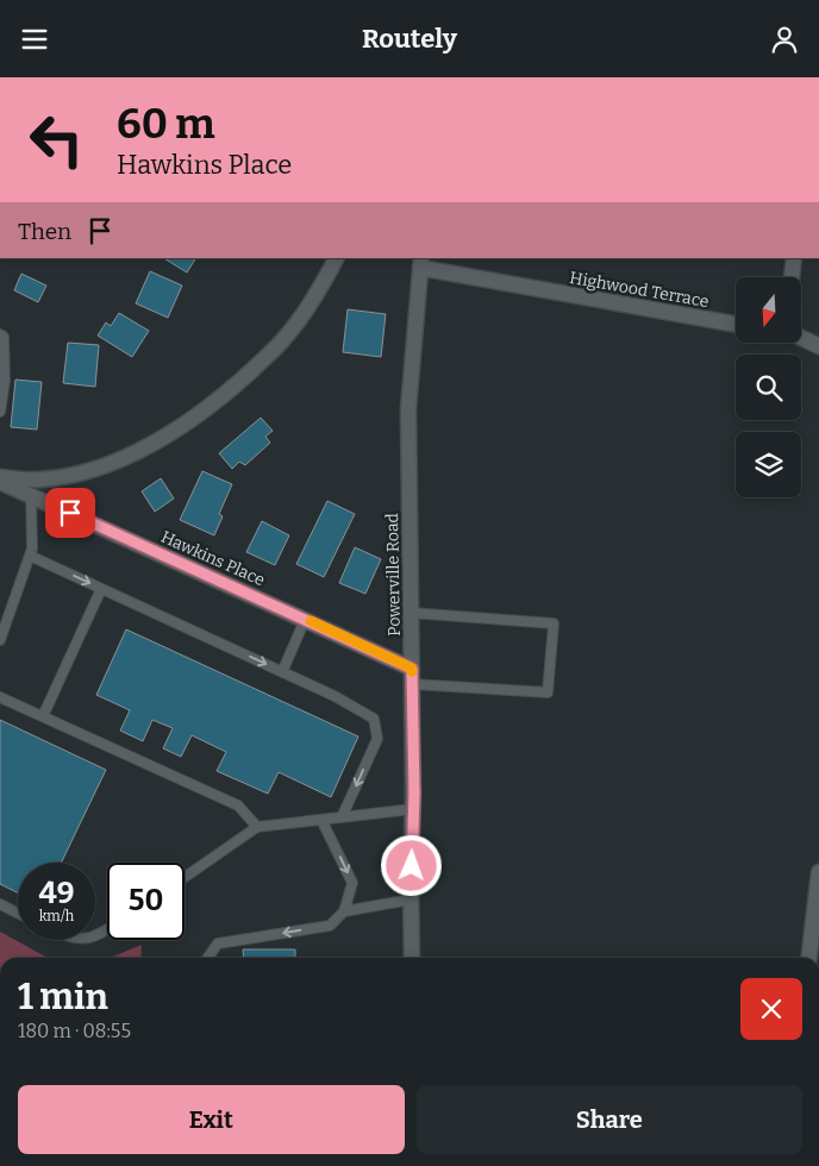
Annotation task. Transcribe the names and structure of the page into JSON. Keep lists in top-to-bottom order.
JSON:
{
  "streets": {
    "street": ["Highwood Terrace", "Hawkins Place", "Powerville Road"]
  },
  "crossings": [
    ["Highwood Terrace", "Powerville Road"],
    ["Hawkins Place", "Powerville Road"]
  ],
  "north": "bottom",
  "page": {
    "header": "Routely",
    "turn": ["60 m", "Hawkins Place"],
    "then": "Then",
    "speed": "49 km/h",
    "limit": "50",
    "heading": ["1 min", "180 m · 08:55"],
    "buttons": ["Exit", "Share"]
  }
}
